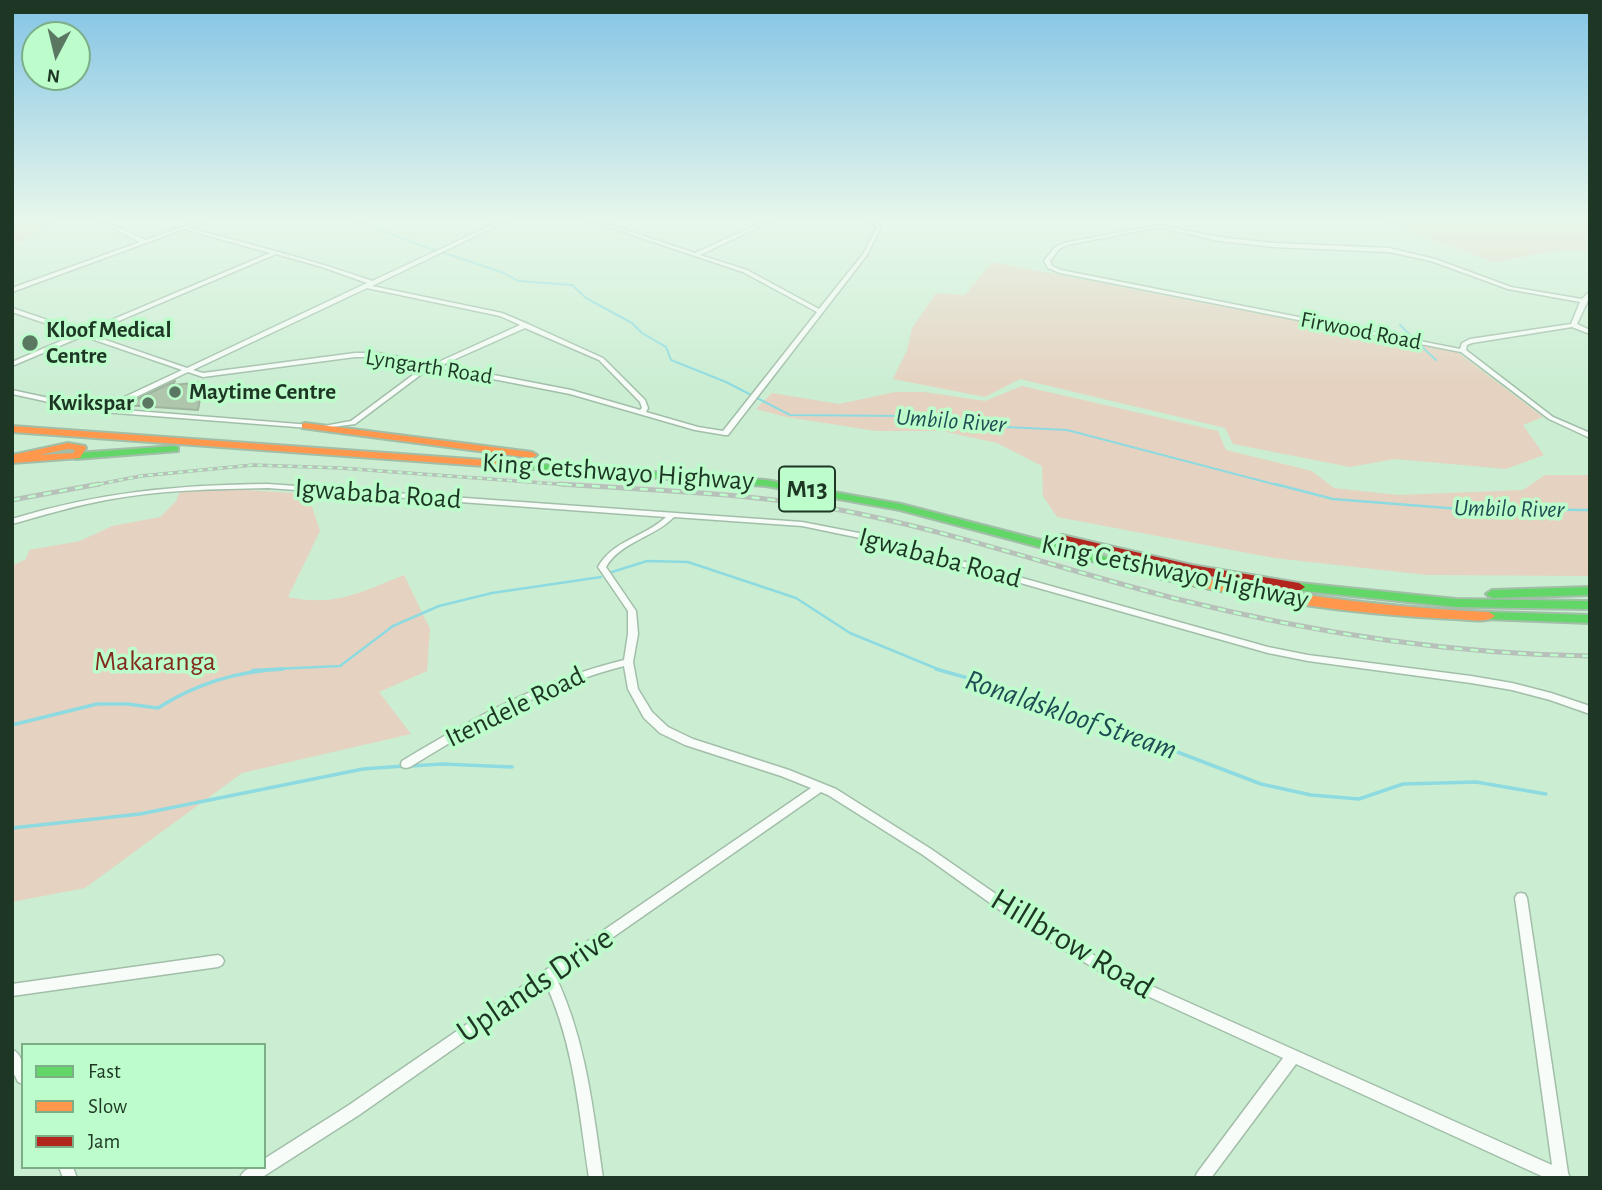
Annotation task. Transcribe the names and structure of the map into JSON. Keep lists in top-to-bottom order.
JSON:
{
  "streets": {
    "main road": ["King Cetshwayo Highway", "M13"],
    "street": [
      "Firwood Road",
      "Lyngarth Road",
      "Igwababa Road",
      "Itendele Road",
      "Hillbrow Road",
      "Uplands Drive"
    ]
  },
  "crossings": [
    ["Itendele Road", "Hillbrow Road"],
    ["Hillbrow Road", "Uplands Drive"]
  ],
  "water": ["Umbilo River", "Ronaldskloof Stream"],
  "parks": ["Makaranga"],
  "places": ["Kloof Medical Centre", "Maytime Centre", "Kwikspar"],
  "legend": ["Fast", "Slow", "Jam"],
  "north": "bottom"
}
